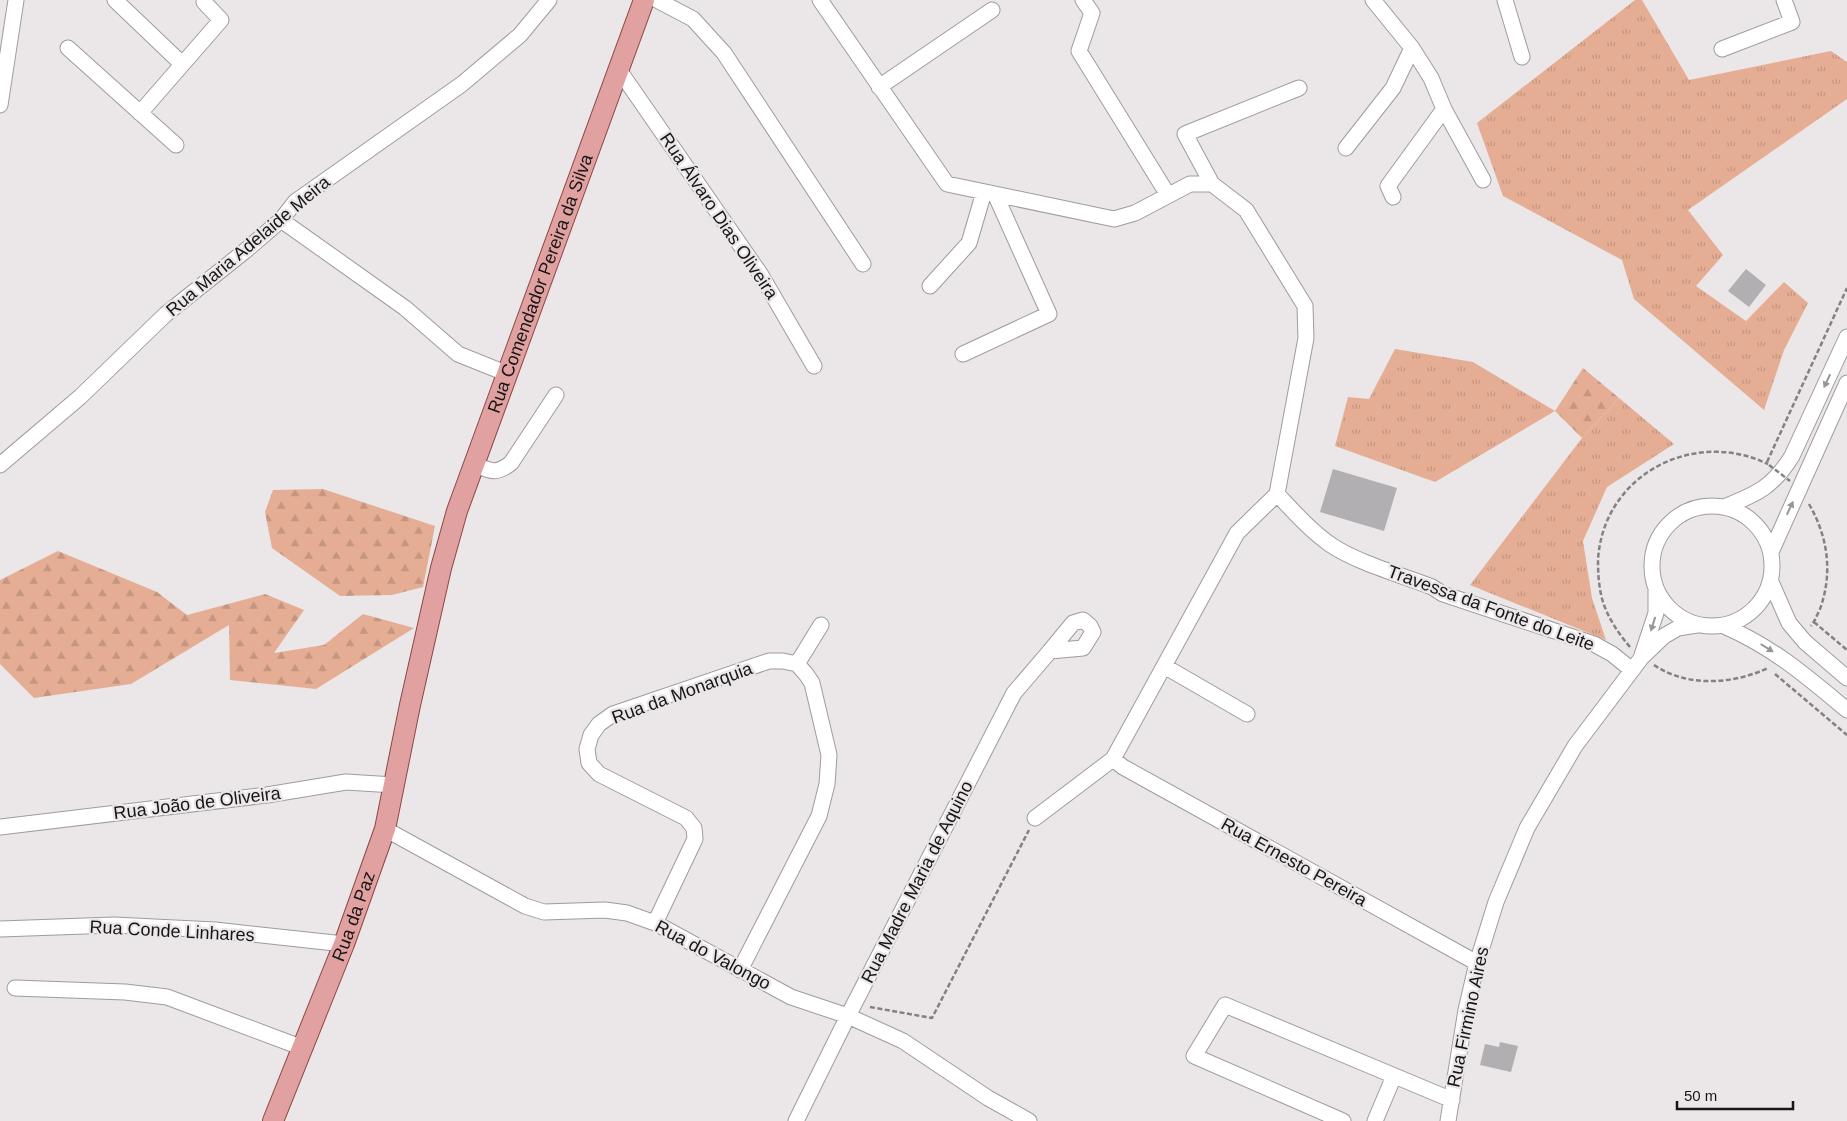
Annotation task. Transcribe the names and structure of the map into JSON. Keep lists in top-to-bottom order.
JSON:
{
  "streets": {
    "main road": ["Rua Comendador Pereira da Silva", "Rua da Paz"],
    "street": [
      "Rua Álvaro Dias Oliveira",
      "Rua Maria Adelaide Meira",
      "Travessa da Fonte do Leite",
      "Rua da Monarquia",
      "Rua João de Oliveira",
      "Rua Ernesto Pereira",
      "Rua Madre Maria de Aquino",
      "Rua Conde Linhares",
      "Rua do Valongo",
      "Rua Firmino Aires"
    ]
  },
  "crossings": [
    ["Rua Álvaro Dias Oliveira", "Rua Comendador Pereira da Silva"],
    ["Rua Comendador Pereira da Silva", "Rua da Paz"],
    ["Travessa da Fonte do Leite", "Rua Firmino Aires"],
    ["Rua da Monarquia", "Rua do Valongo"],
    ["Rua João de Oliveira", "Rua da Paz"],
    ["Rua Ernesto Pereira", "Rua Firmino Aires"],
    ["Rua Madre Maria de Aquino", "Rua do Valongo"],
    ["Rua da Paz", "Rua Conde Linhares"],
    ["Rua da Paz", "Rua do Valongo"]
  ],
  "scale_bar": "50 m"
}
